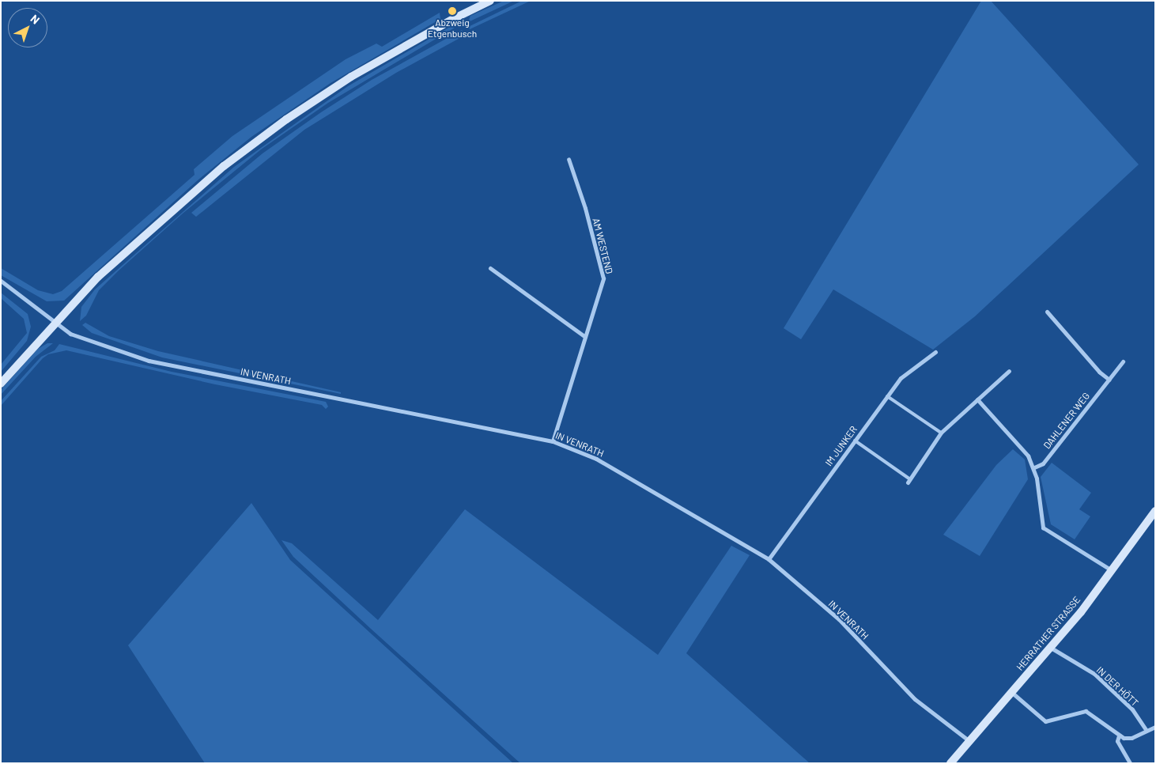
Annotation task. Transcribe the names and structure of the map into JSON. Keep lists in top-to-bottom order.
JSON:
{
  "streets": {
    "street": [
      "AM WESTEND",
      "IN VENRATH",
      "DAHLENER WEG",
      "IM JUNKER",
      "HERRATHER STRASSE",
      "IN DER HÖTT"
    ]
  },
  "crossings": [
    ["AM WESTEND", "IN VENRATH"],
    ["IN VENRATH", "IM JUNKER"],
    ["IN VENRATH", "HERRATHER STRASSE"],
    ["HERRATHER STRASSE", "IN DER HÖTT"]
  ],
  "places": ["Abzweig Etgenbusch"],
  "north": "top right"
}
